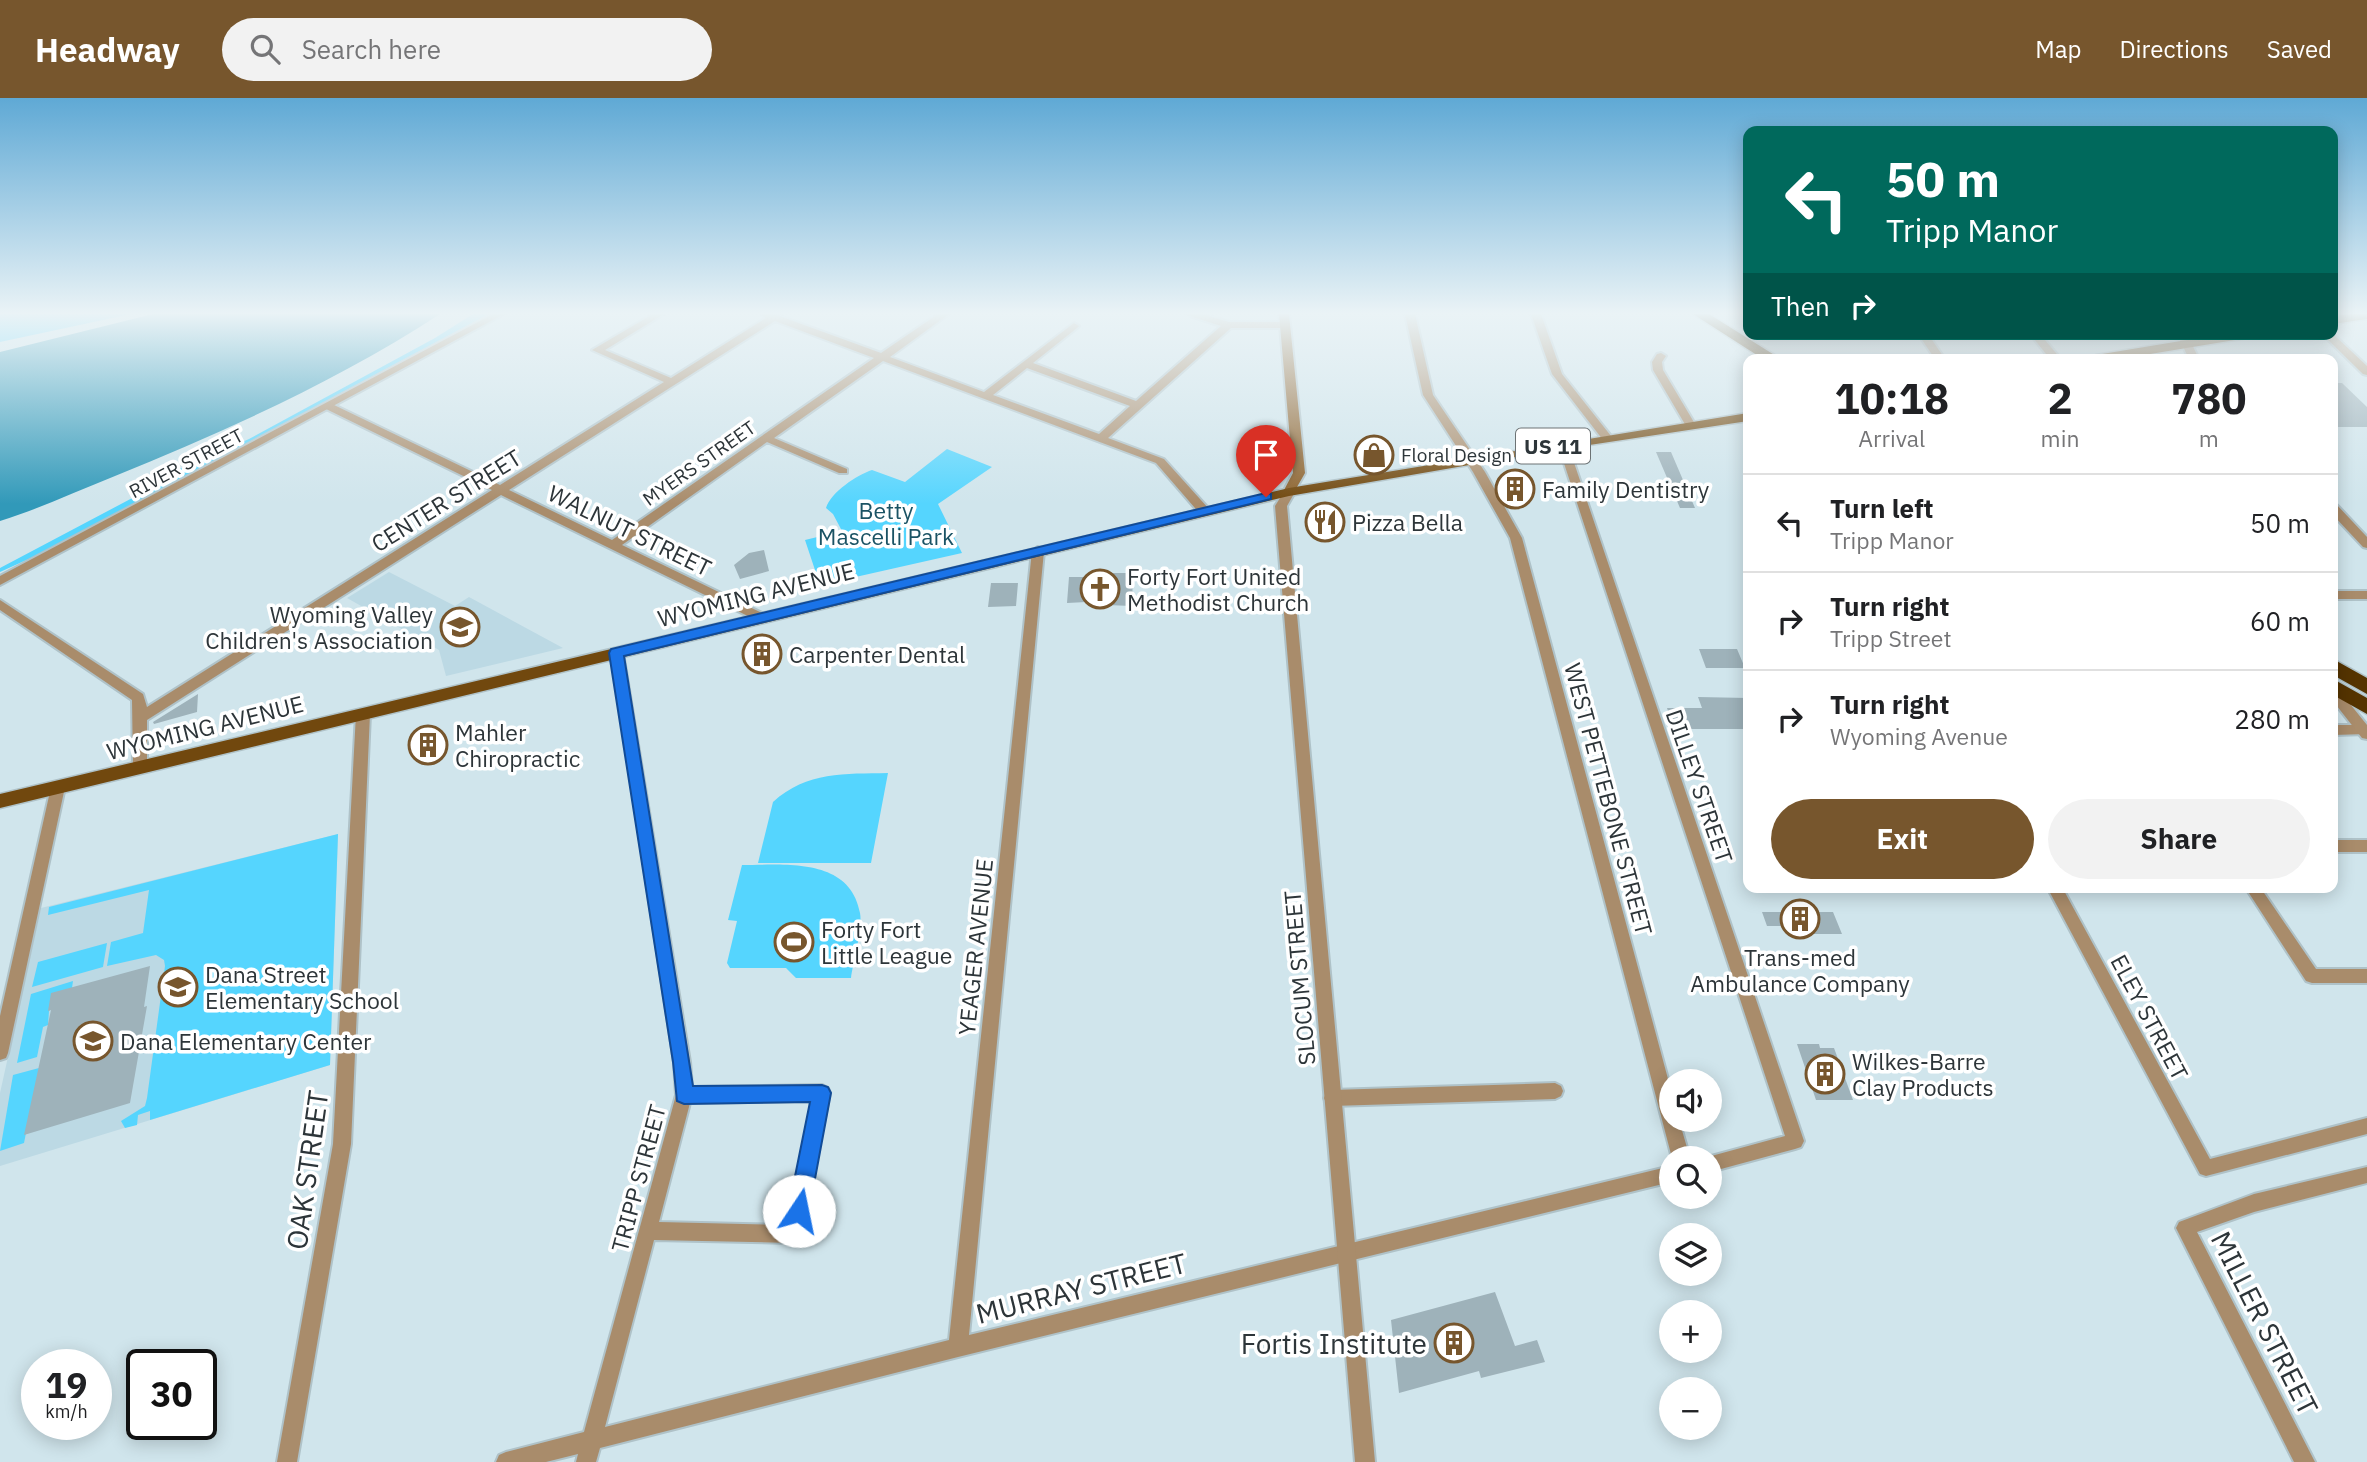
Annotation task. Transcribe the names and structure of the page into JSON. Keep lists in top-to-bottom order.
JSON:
{
  "streets": {
    "main road": ["US 11", "WYOMING AVENUE"],
    "street": [
      "RIVER STREET",
      "MYERS STREET",
      "CENTER STREET",
      "WALNUT STREET",
      "DILLEY STREET",
      "WEST PETTEBONE STREET",
      "YEAGER AVENUE",
      "SLOCUM STREET",
      "ELEY STREET",
      "OAK STREET",
      "TRIPP STREET",
      "MURRAY STREET",
      "MILLER STREET"
    ]
  },
  "crossings": [
    ["RIVER STREET", "WALNUT STREET"],
    ["MYERS STREET", "WALNUT STREET"],
    ["CENTER STREET", "WALNUT STREET"],
    ["WALNUT STREET", "WYOMING AVENUE"],
    ["WYOMING AVENUE", "DILLEY STREET"],
    ["WYOMING AVENUE", "WEST PETTEBONE STREET"],
    ["WYOMING AVENUE", "YEAGER AVENUE"],
    ["WYOMING AVENUE", "SLOCUM STREET"],
    ["WYOMING AVENUE", "OAK STREET"],
    ["WYOMING AVENUE", "TRIPP STREET"],
    ["YEAGER AVENUE", "MURRAY STREET"],
    ["SLOCUM STREET", "MURRAY STREET"],
    ["TRIPP STREET", "MURRAY STREET"]
  ],
  "parks": ["Betty Mascelli Park"],
  "places": {
    "shop": ["Floral Design"],
    "building": [
      "Family Dentistry",
      "Carpenter Dental",
      "Mahler Chiropractic",
      "Trans-med Ambulance Company",
      "Wilkes-Barre Clay Products",
      "Fortis Institute"
    ],
    "restaurant": ["Pizza Bella"],
    "church": ["Forty Fort United Methodist Church"],
    "school or university": ["Wyoming Valley Children's Association", "Dana Street Elementary School", "Dana Elementary Center"],
    "sports": ["Forty Fort Little League"]
  },
  "page": {
    "header": "Headway",
    "search": "Search here",
    "nav": ["Map", "Directions", "Saved"],
    "turn": ["50 m", "Tripp Manor"],
    "then": "Then",
    "eta": [
      "10:18",
      "Arrival",
      "2",
      "min",
      "780",
      "m"
    ],
    "list": [
      {
        "name": "Turn left",
        "note": "Tripp Manor",
        "value": "50 m"
      },
      {
        "name": "Turn right",
        "note": "Tripp Street",
        "value": "60 m"
      },
      {
        "name": "Turn right",
        "note": "Wyoming Avenue",
        "value": "280 m"
      }
    ],
    "buttons": ["Exit", "Share"],
    "map_buttons": ["+", "−"],
    "speed": "19 km/h",
    "limit": "30"
  }
}
